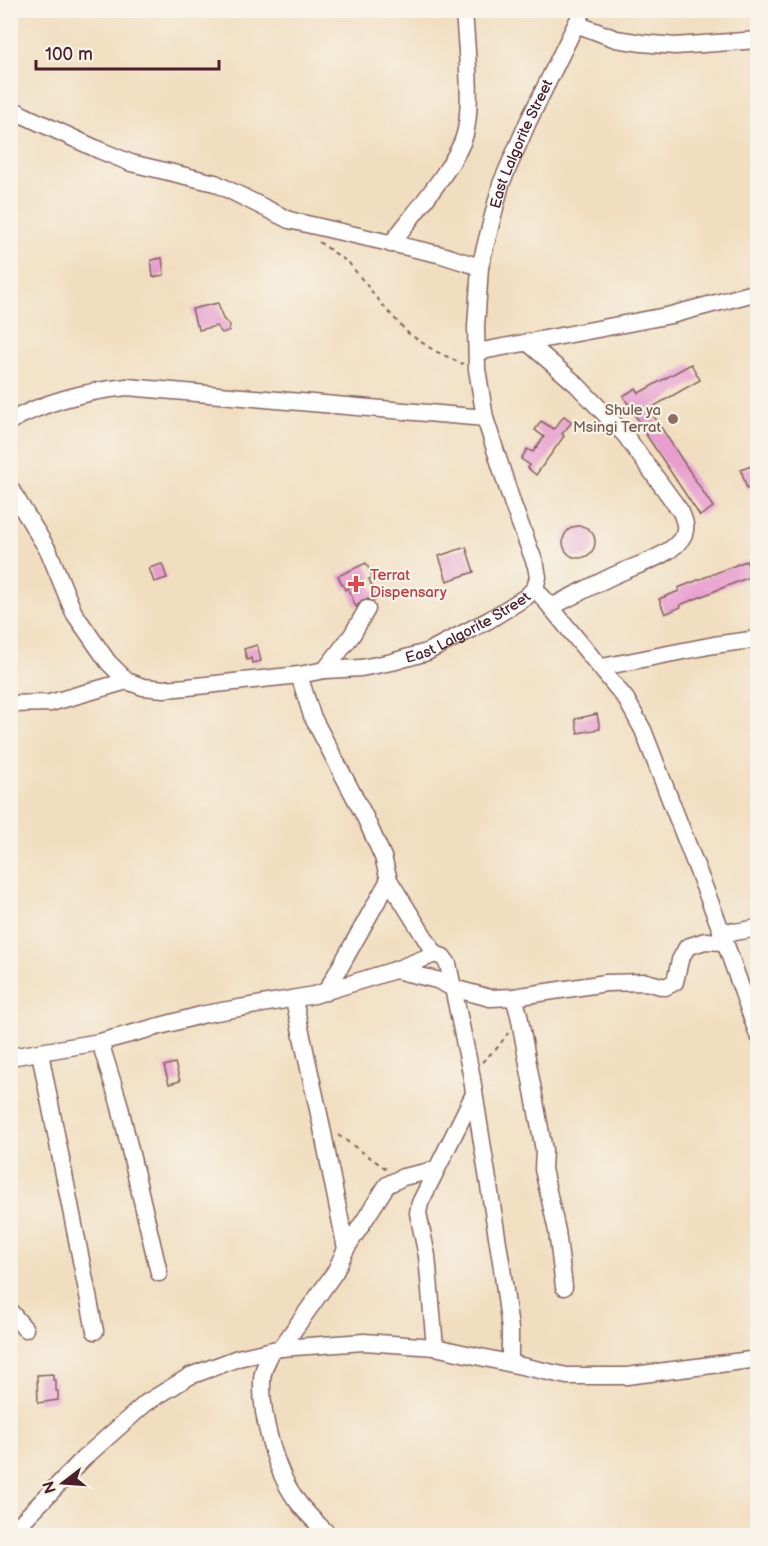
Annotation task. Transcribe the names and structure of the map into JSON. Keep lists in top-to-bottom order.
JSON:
{
  "streets": {
    "street": ["East Lalgorite Street"]
  },
  "places": {
    "other": ["Shule ya Msingi Terrat"],
    "health": ["Terrat Dispensary"]
  },
  "scale_bar": "100 m",
  "north": "left"
}
